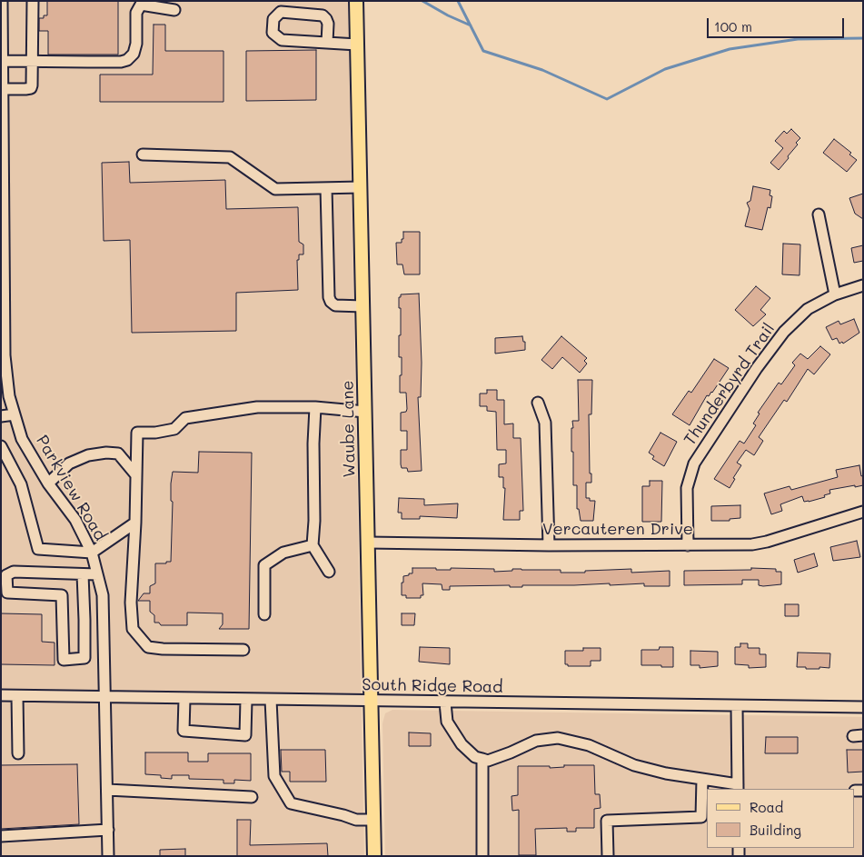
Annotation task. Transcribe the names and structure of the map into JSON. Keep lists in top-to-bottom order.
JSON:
{
  "streets": {
    "main road": ["Waube Lane"],
    "street": [
      "Thunderbyrd Trail",
      "Parkview Road",
      "Vercauteren Drive",
      "South Ridge Road"
    ]
  },
  "crossings": [
    ["Thunderbyrd Trail", "Vercauteren Drive"],
    ["Waube Lane", "Vercauteren Drive"],
    ["Waube Lane", "South Ridge Road"],
    ["Parkview Road", "South Ridge Road"]
  ],
  "legend": ["Road", "Building"],
  "scale_bar": "100 m"
}
